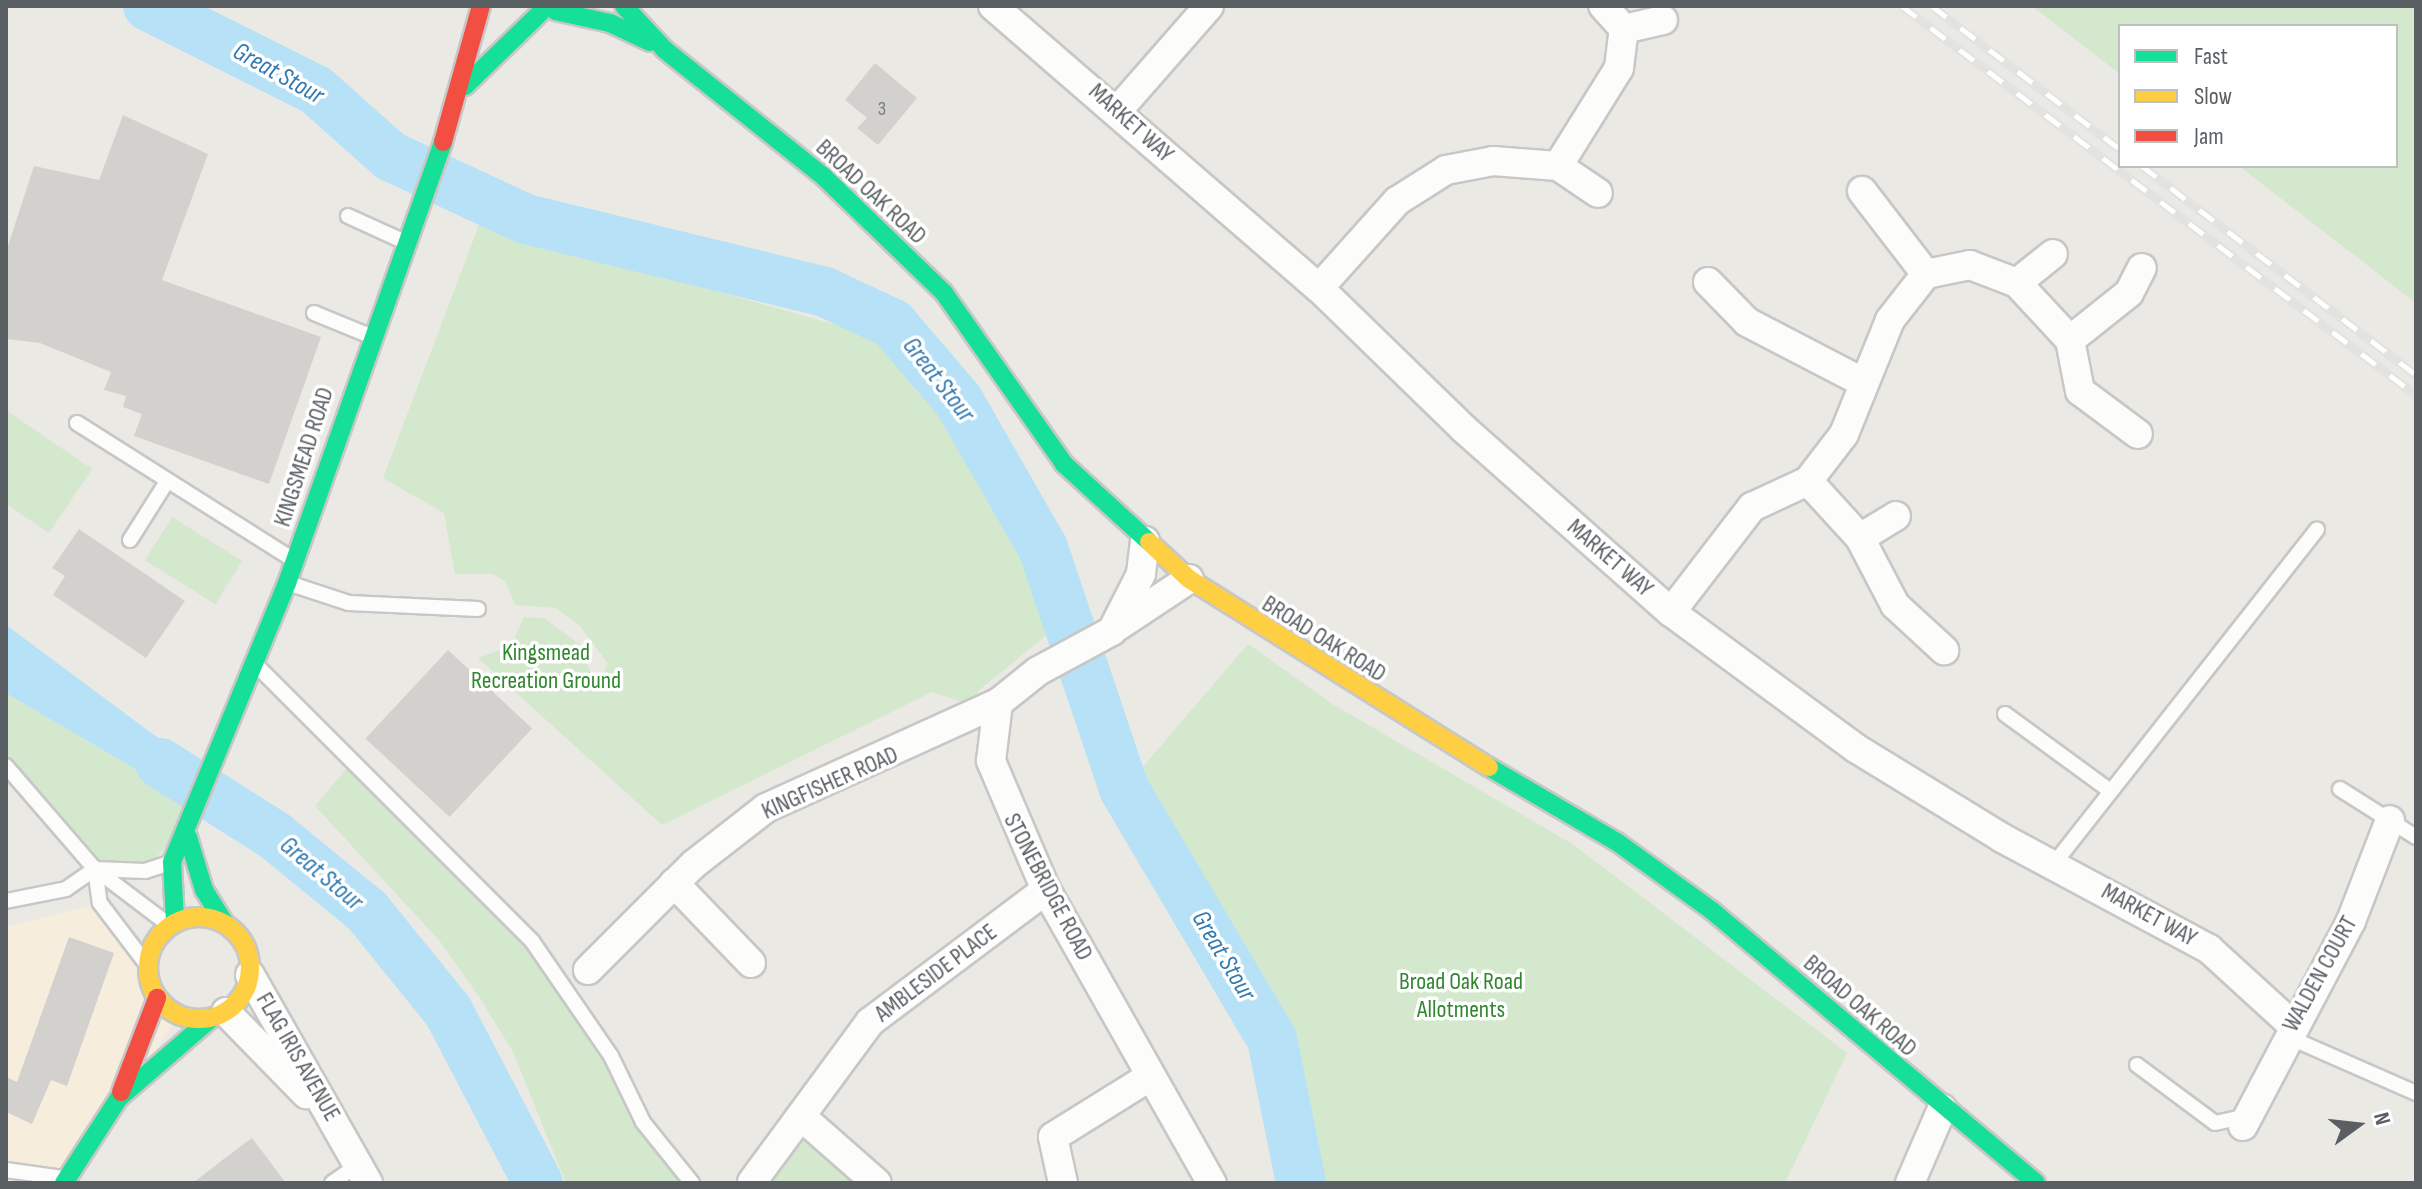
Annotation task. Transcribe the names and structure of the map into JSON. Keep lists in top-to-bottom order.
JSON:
{
  "streets": {
    "street": [
      "MARKET WAY",
      "BROAD OAK ROAD",
      "KINGSMEAD ROAD",
      "KINGFISHER ROAD",
      "STONEBRIDGE ROAD",
      "AMBLESIDE PLACE",
      "WALDEN COURT",
      "FLAG IRIS AVENUE"
    ]
  },
  "crossings": [
    ["MARKET WAY", "WALDEN COURT"],
    ["BROAD OAK ROAD", "KINGSMEAD ROAD"],
    ["KINGFISHER ROAD", "STONEBRIDGE ROAD"],
    ["STONEBRIDGE ROAD", "AMBLESIDE PLACE"]
  ],
  "water": ["Great Stour"],
  "parks": ["Kingsmead Recreation Ground", "Broad Oak Road Allotments"],
  "house_numbers": ["3"],
  "legend": ["Fast", "Slow", "Jam"],
  "north": "right"
}
